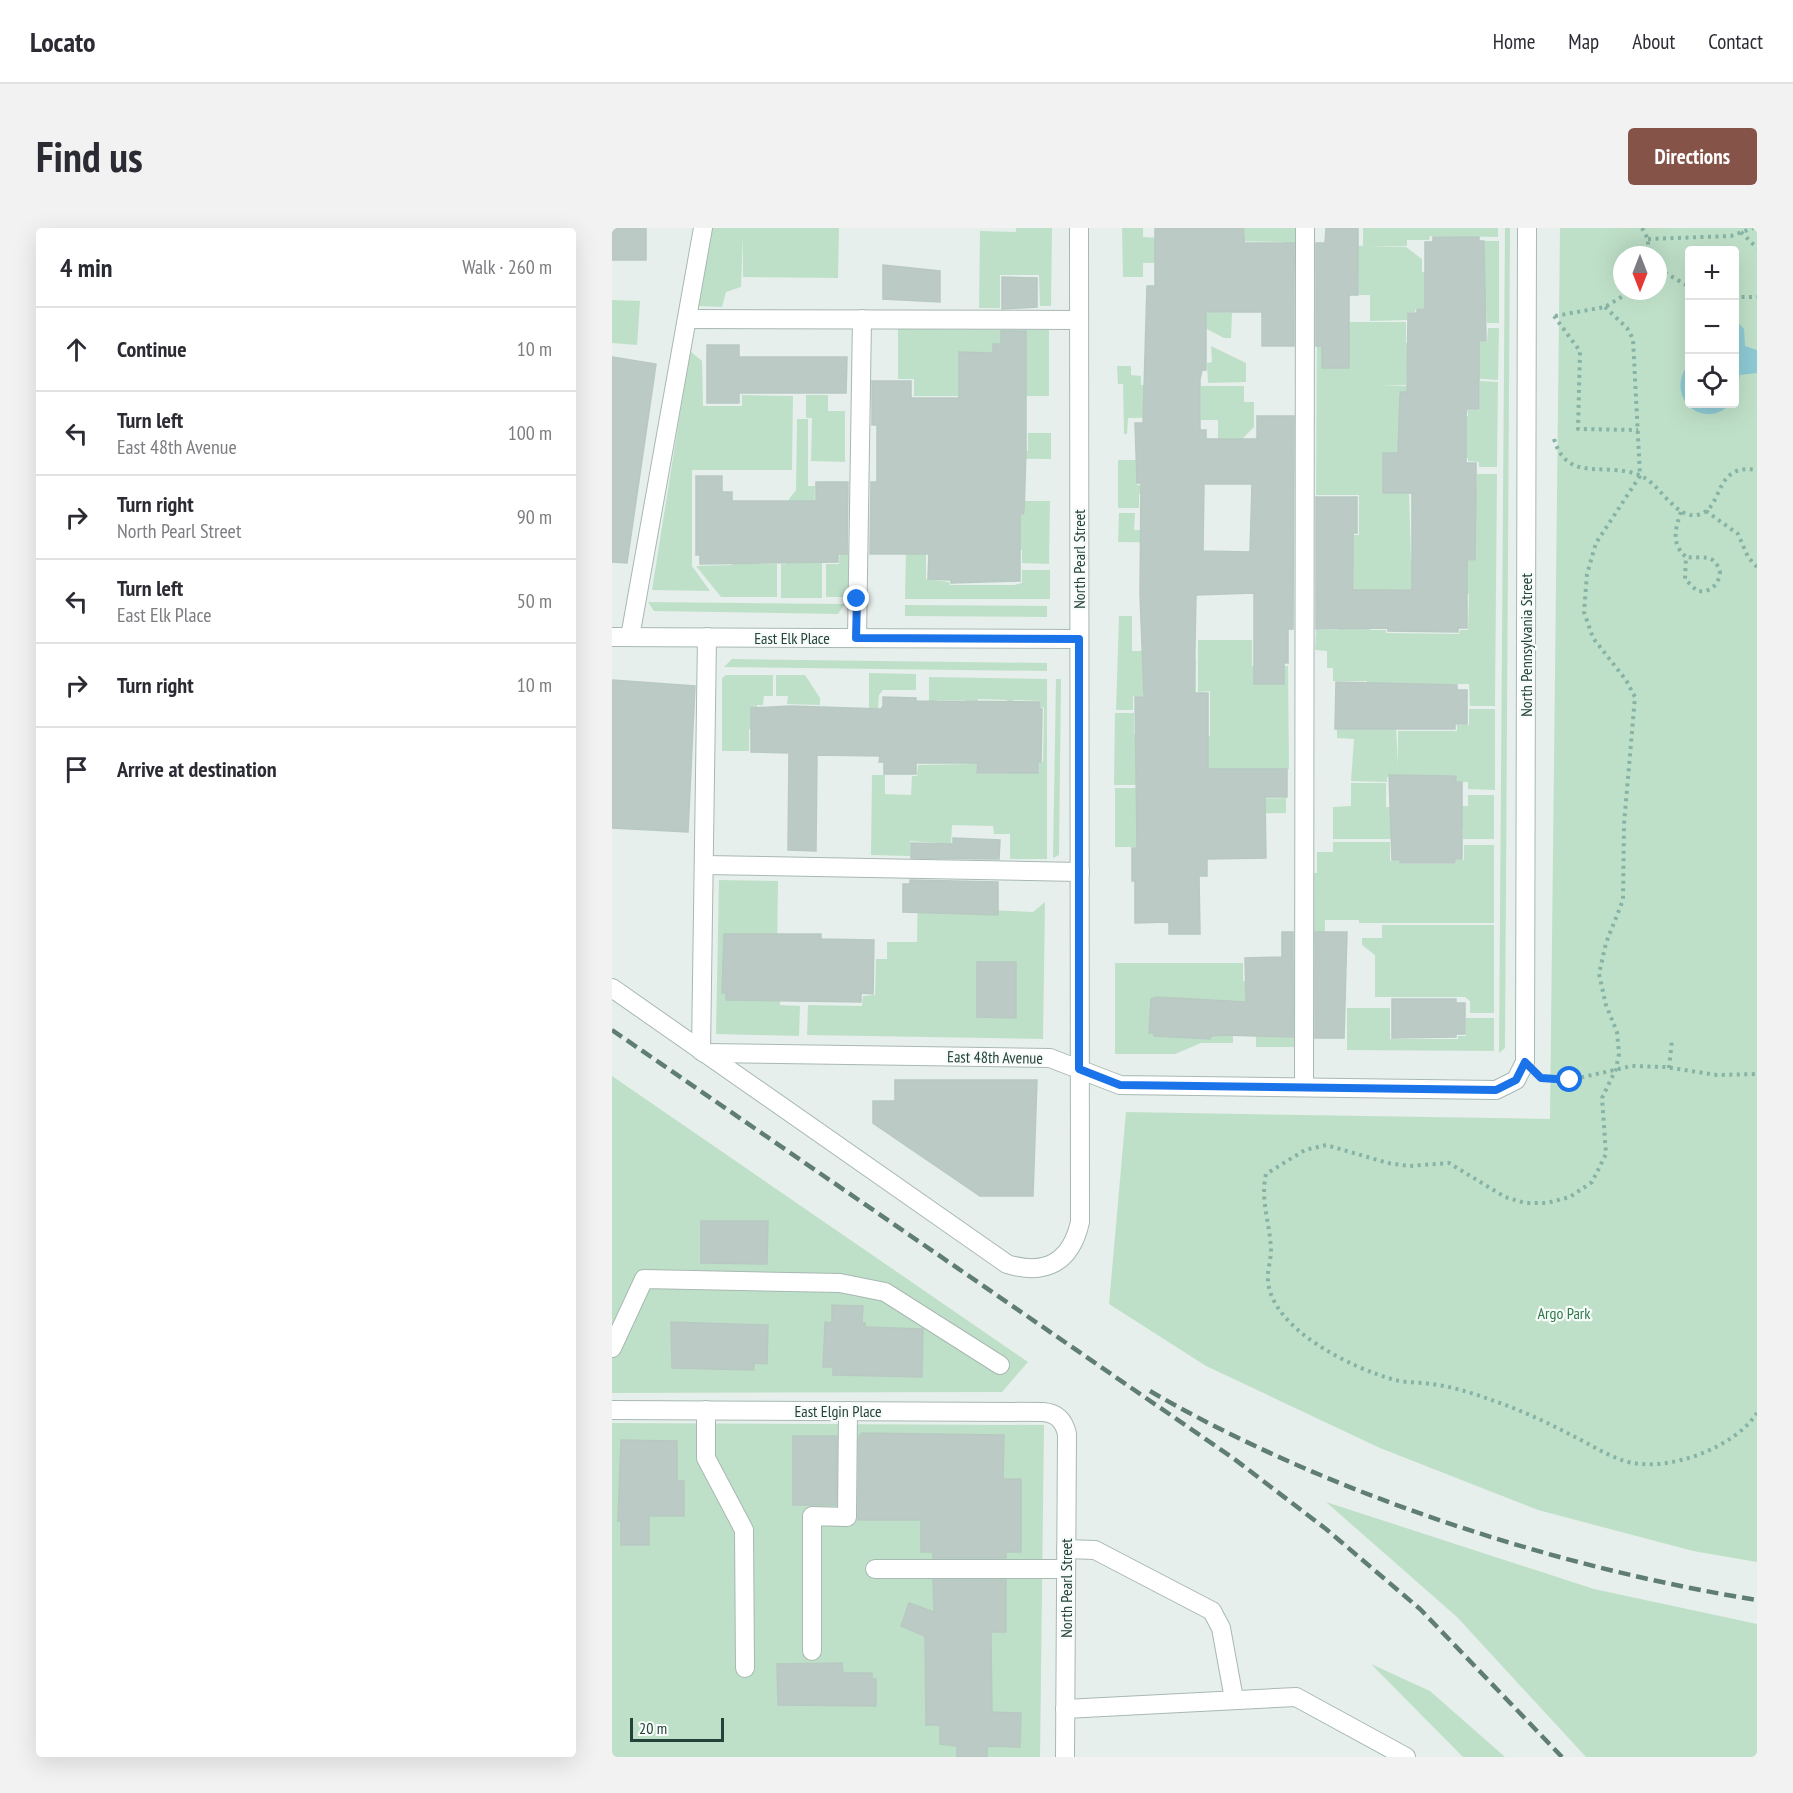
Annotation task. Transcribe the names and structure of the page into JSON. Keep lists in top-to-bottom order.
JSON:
{
  "streets": {
    "street": [
      "North Pearl Street",
      "East Elk Place",
      "North Pennsylvania Street",
      "East 48th Avenue",
      "East Elgin Place"
    ]
  },
  "crossings": [
    ["North Pearl Street", "East Elk Place"],
    ["North Pearl Street", "East 48th Avenue"],
    ["North Pearl Street", "East Elgin Place"],
    ["North Pennsylvania Street", "East 48th Avenue"]
  ],
  "parks": ["Argo Park"],
  "scale_bar": "20 m",
  "north": "bottom",
  "page": {
    "header": "Locato",
    "nav": [
      "Home",
      "Map",
      "About",
      "Contact"
    ],
    "buttons": "Directions",
    "title": "Find us",
    "heading": ["4 min", "Walk · 260 m"],
    "map_buttons": ["+", "−"],
    "list": [
      ["Continue", "10 m"],
      ["Turn left", "East 48th Avenue", "100 m"],
      ["Turn right", "North Pearl Street", "90 m"],
      ["Turn left", "East Elk Place", "50 m"],
      ["Turn right", "10 m"],
      "Arrive at destination"
    ],
    "scale": "20 m"
  }
}
